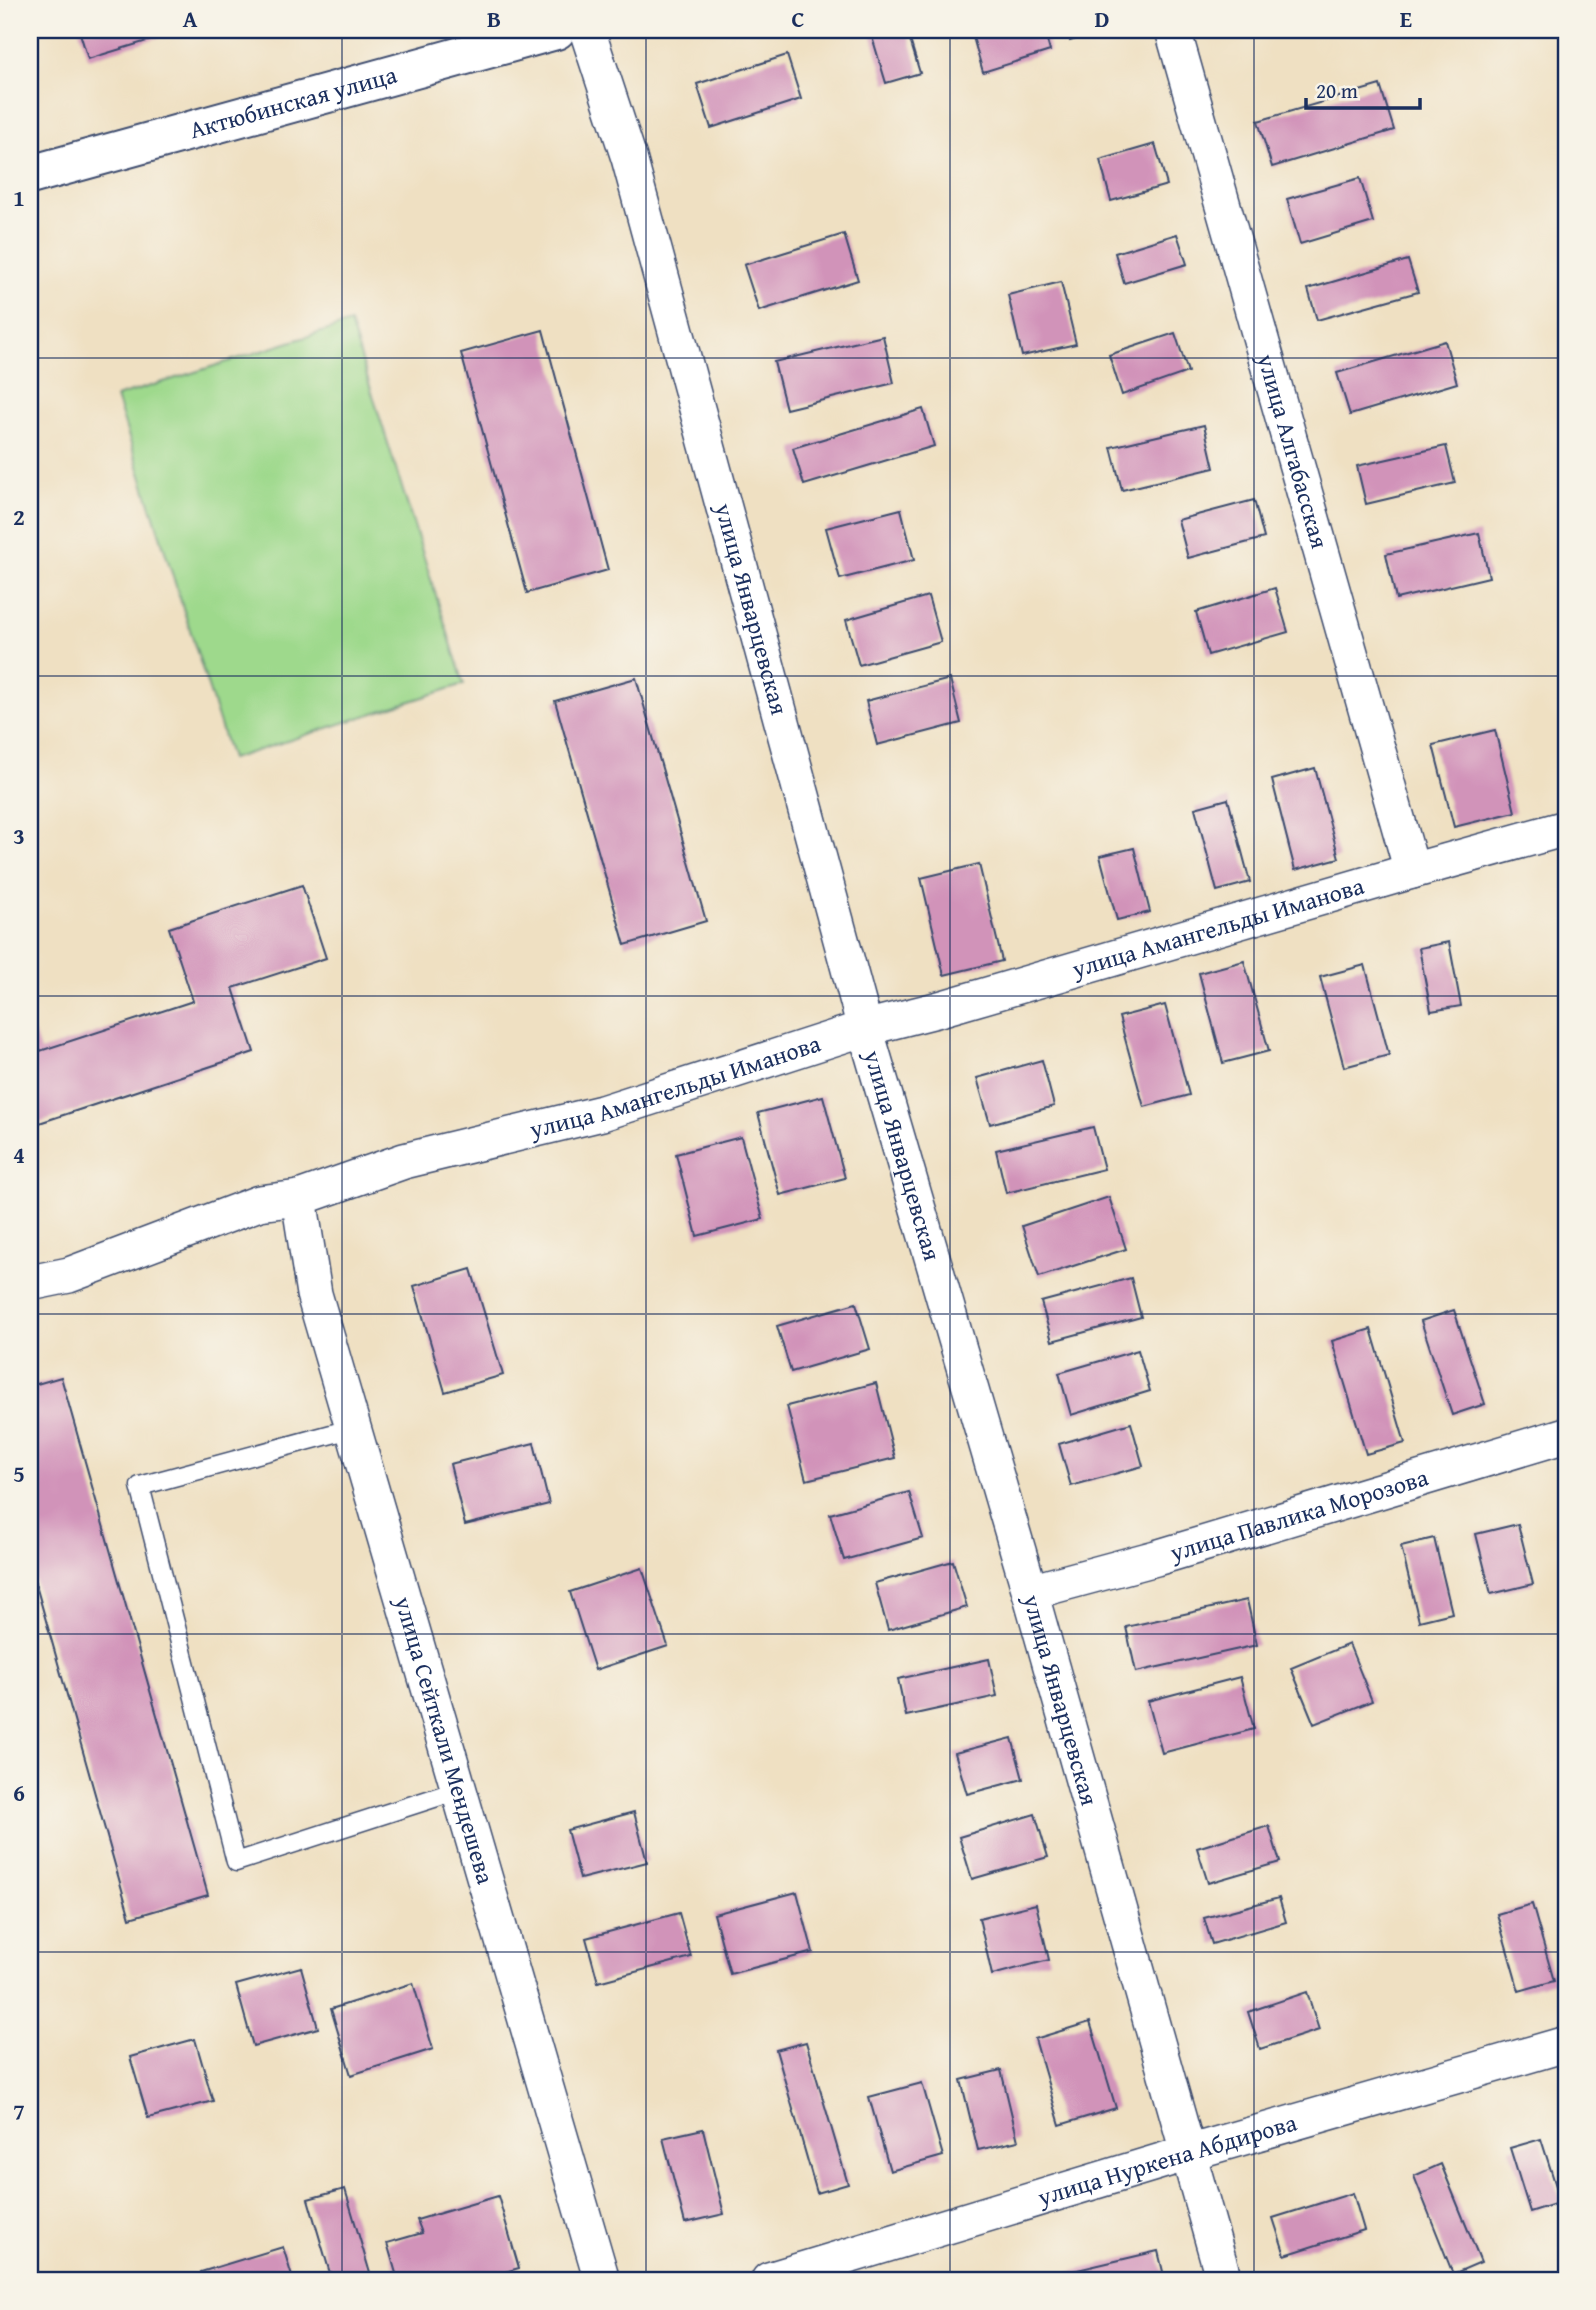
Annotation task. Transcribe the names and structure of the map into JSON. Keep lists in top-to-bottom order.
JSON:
{
  "streets": {
    "street": [
      "Актюбинская улица",
      "улица Алгабасская",
      "улица Январцевская",
      "улица Амангельды Иманова",
      "улица Павлика Морозова",
      "улица Сейткали Мендешева",
      "улица Нуркена Абдирова"
    ]
  },
  "crossings": [
    ["улица Алгабасская", "улица Амангельды Иманова"],
    ["улица Январцевская", "улица Амангельды Иманова"],
    ["улица Январцевская", "улица Павлика Морозова"],
    ["улица Январцевская", "улица Нуркена Абдирова"],
    ["улица Амангельды Иманова", "улица Сейткали Мендешева"]
  ],
  "scale_bar": "20 m",
  "grid": {
    "columns": [
      "A",
      "B",
      "C",
      "D",
      "E"
    ],
    "rows": [
      "1",
      "2",
      "3",
      "4",
      "5",
      "6",
      "7"
    ]
  }
}
